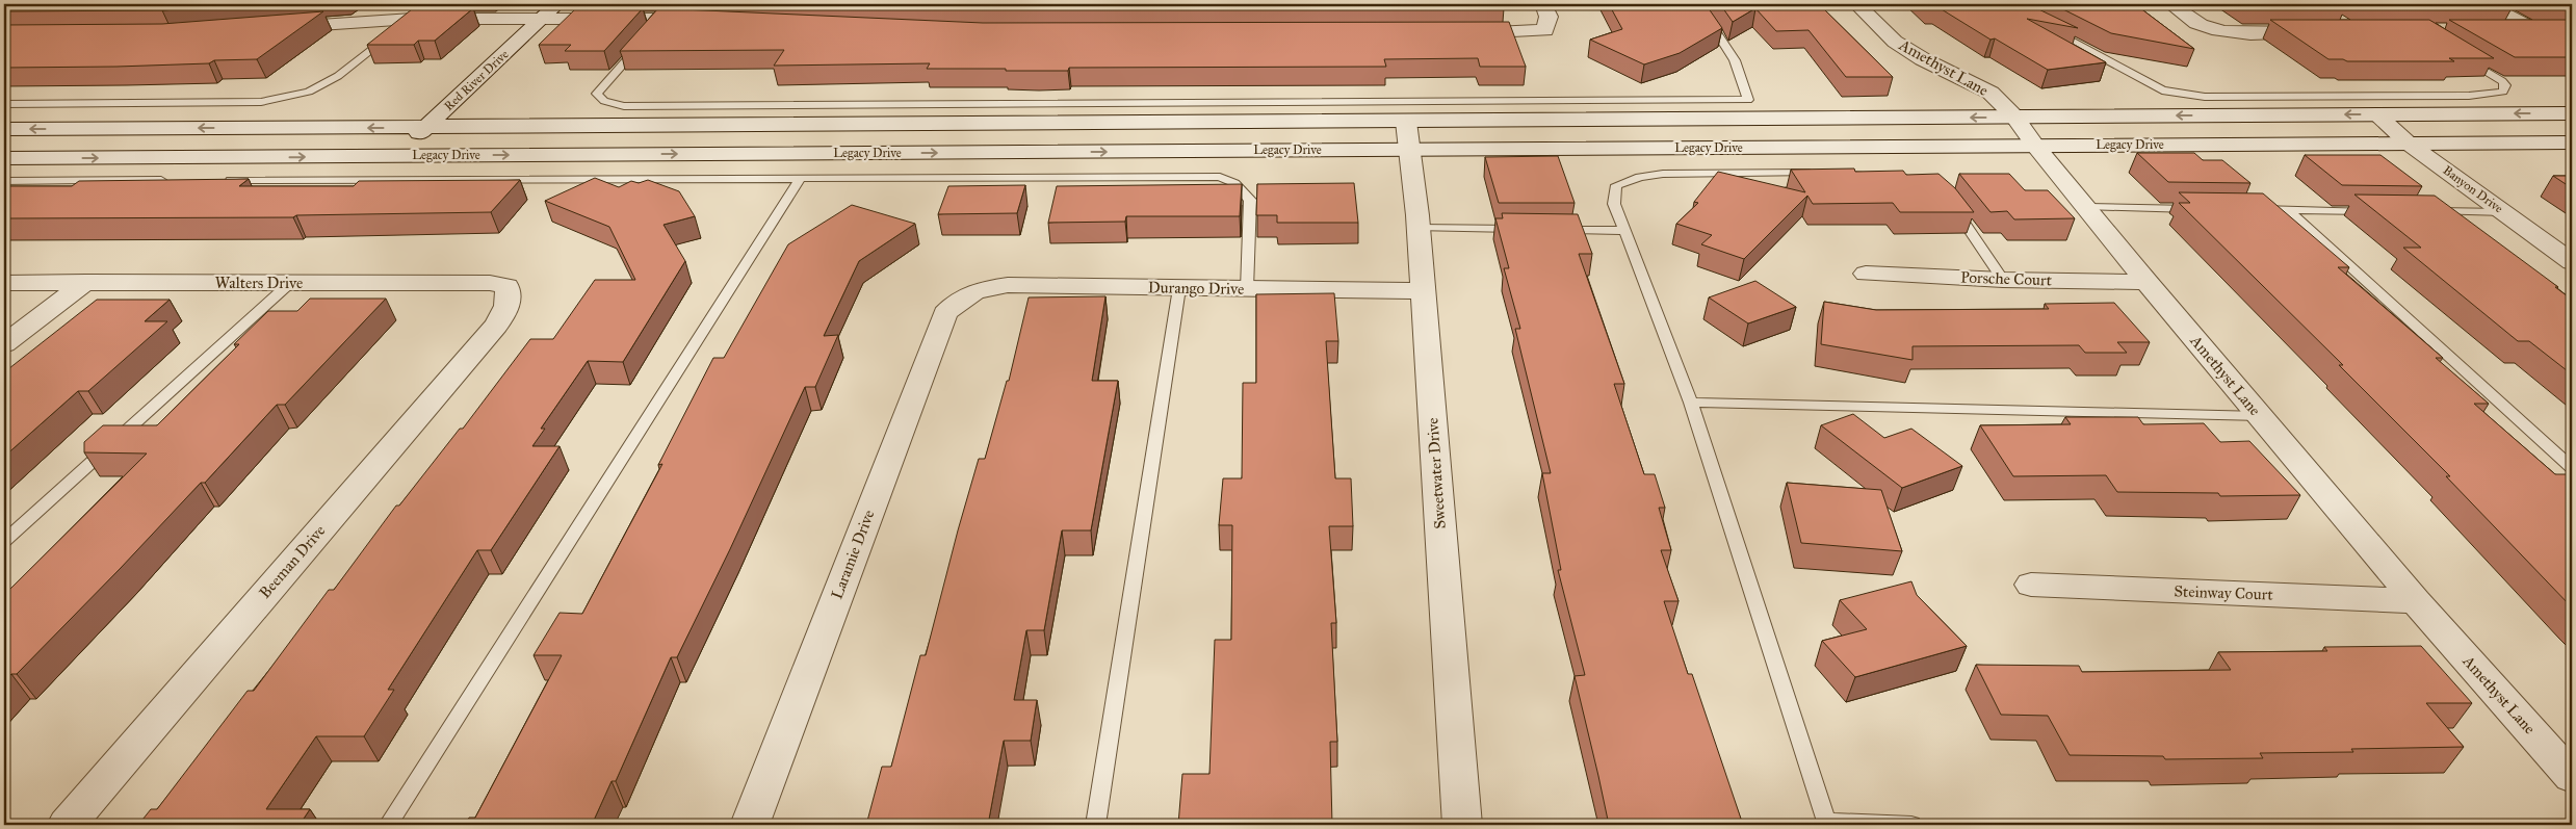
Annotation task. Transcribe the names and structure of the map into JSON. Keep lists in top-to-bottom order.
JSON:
{
  "streets": {
    "street": [
      "Amethyst Lane",
      "Red River Drive",
      "Legacy Drive",
      "Banyon Drive",
      "Porsche Court",
      "Walters Drive",
      "Durango Drive",
      "Sweetwater Drive",
      "Laramie Drive",
      "Beeman Drive",
      "Steinway Court"
    ]
  },
  "crossings": [
    ["Amethyst Lane", "Legacy Drive"],
    ["Amethyst Lane", "Porsche Court"],
    ["Amethyst Lane", "Steinway Court"],
    ["Red River Drive", "Legacy Drive"],
    ["Legacy Drive", "Banyon Drive"],
    ["Legacy Drive", "Sweetwater Drive"],
    ["Walters Drive", "Beeman Drive"],
    ["Durango Drive", "Sweetwater Drive"],
    ["Durango Drive", "Laramie Drive"]
  ]
}
